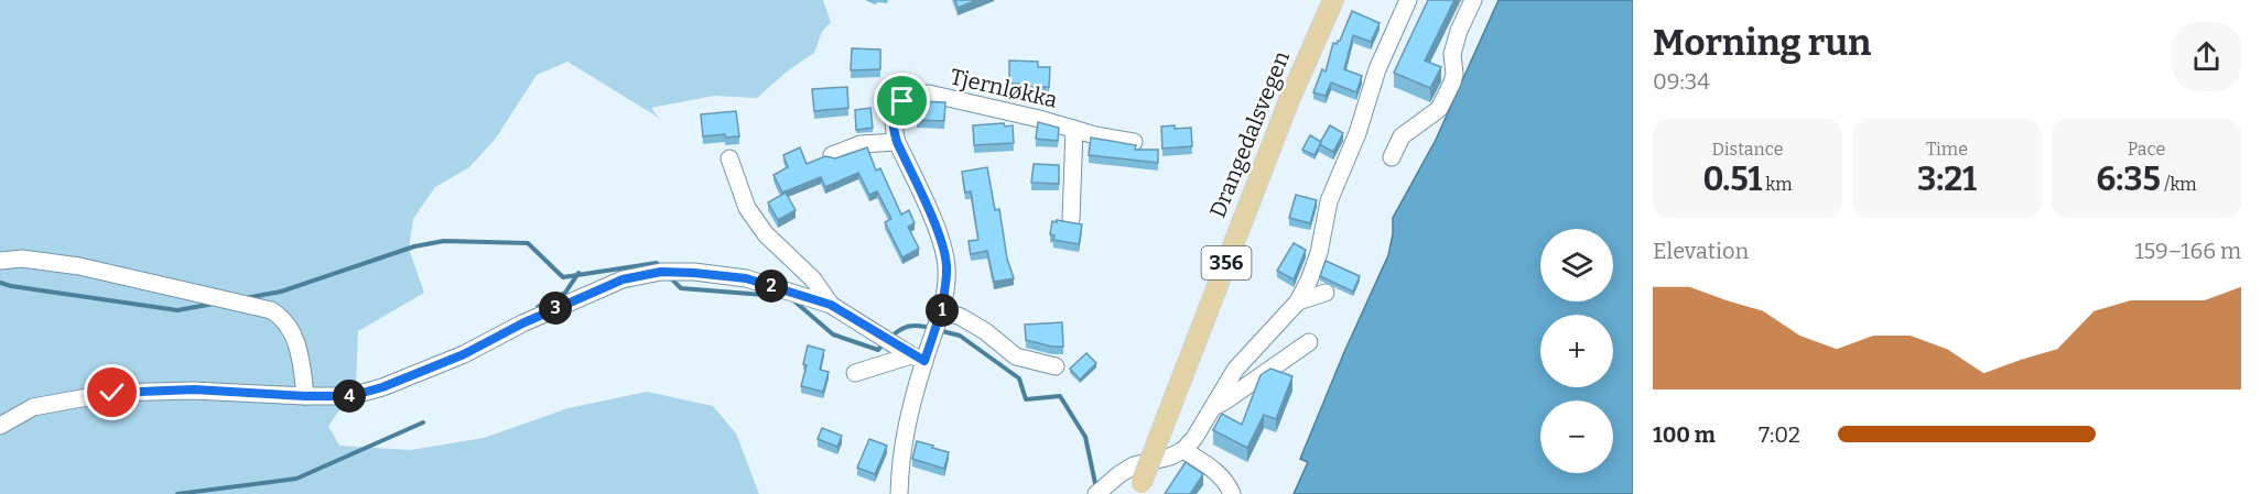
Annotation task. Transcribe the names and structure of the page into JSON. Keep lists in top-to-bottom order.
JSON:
{
  "streets": {
    "main road": ["Drangedalsvegen", "356"],
    "street": ["Tjernløkka"]
  },
  "page": {
    "heading": ["Morning run", "09:34"],
    "stats": [
      ["Distance", "0.51 km"],
      ["Time", "3:21"],
      ["Pace", "6:35 /km"]
    ],
    "chart": ["Elevation", "159–166 m"],
    "map_buttons": ["+", "−"],
    "pins": [
      "2",
      "3",
      "1",
      "4"
    ],
    "list": [
      {
        "name": "100 m",
        "note": "7:02"
      }
    ]
  }
}
